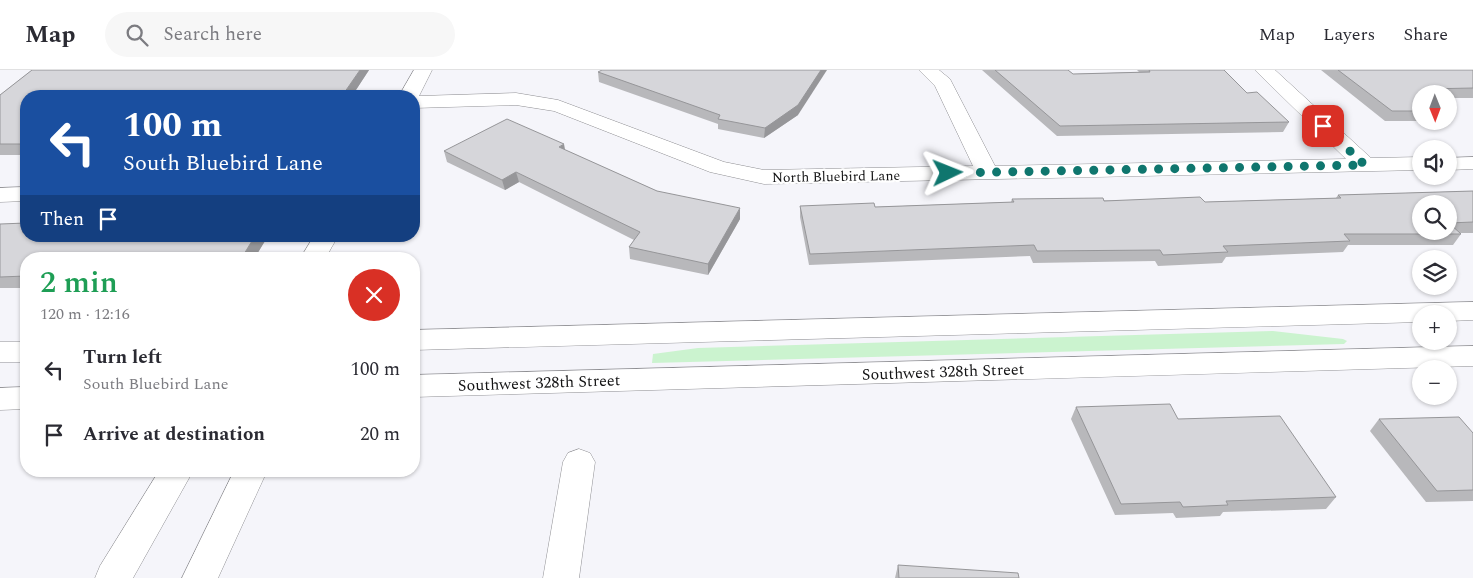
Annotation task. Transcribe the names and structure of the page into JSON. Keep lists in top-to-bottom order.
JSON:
{
  "streets": {
    "street": ["North Bluebird Lane", "Southwest 328th Street"]
  },
  "north": "bottom",
  "page": {
    "header": "Map",
    "search": "Search here",
    "nav": ["Map", "Layers", "Share"],
    "map_buttons": ["+", "−"],
    "turn": ["100 m", "South Bluebird Lane"],
    "then": "Then",
    "heading": ["2 min", "120 m · 12:16"],
    "list": [
      {
        "name": "Turn left",
        "note": "South Bluebird Lane",
        "value": "100 m"
      },
      {
        "name": "Arrive at destination",
        "value": "20 m"
      }
    ]
  }
}
